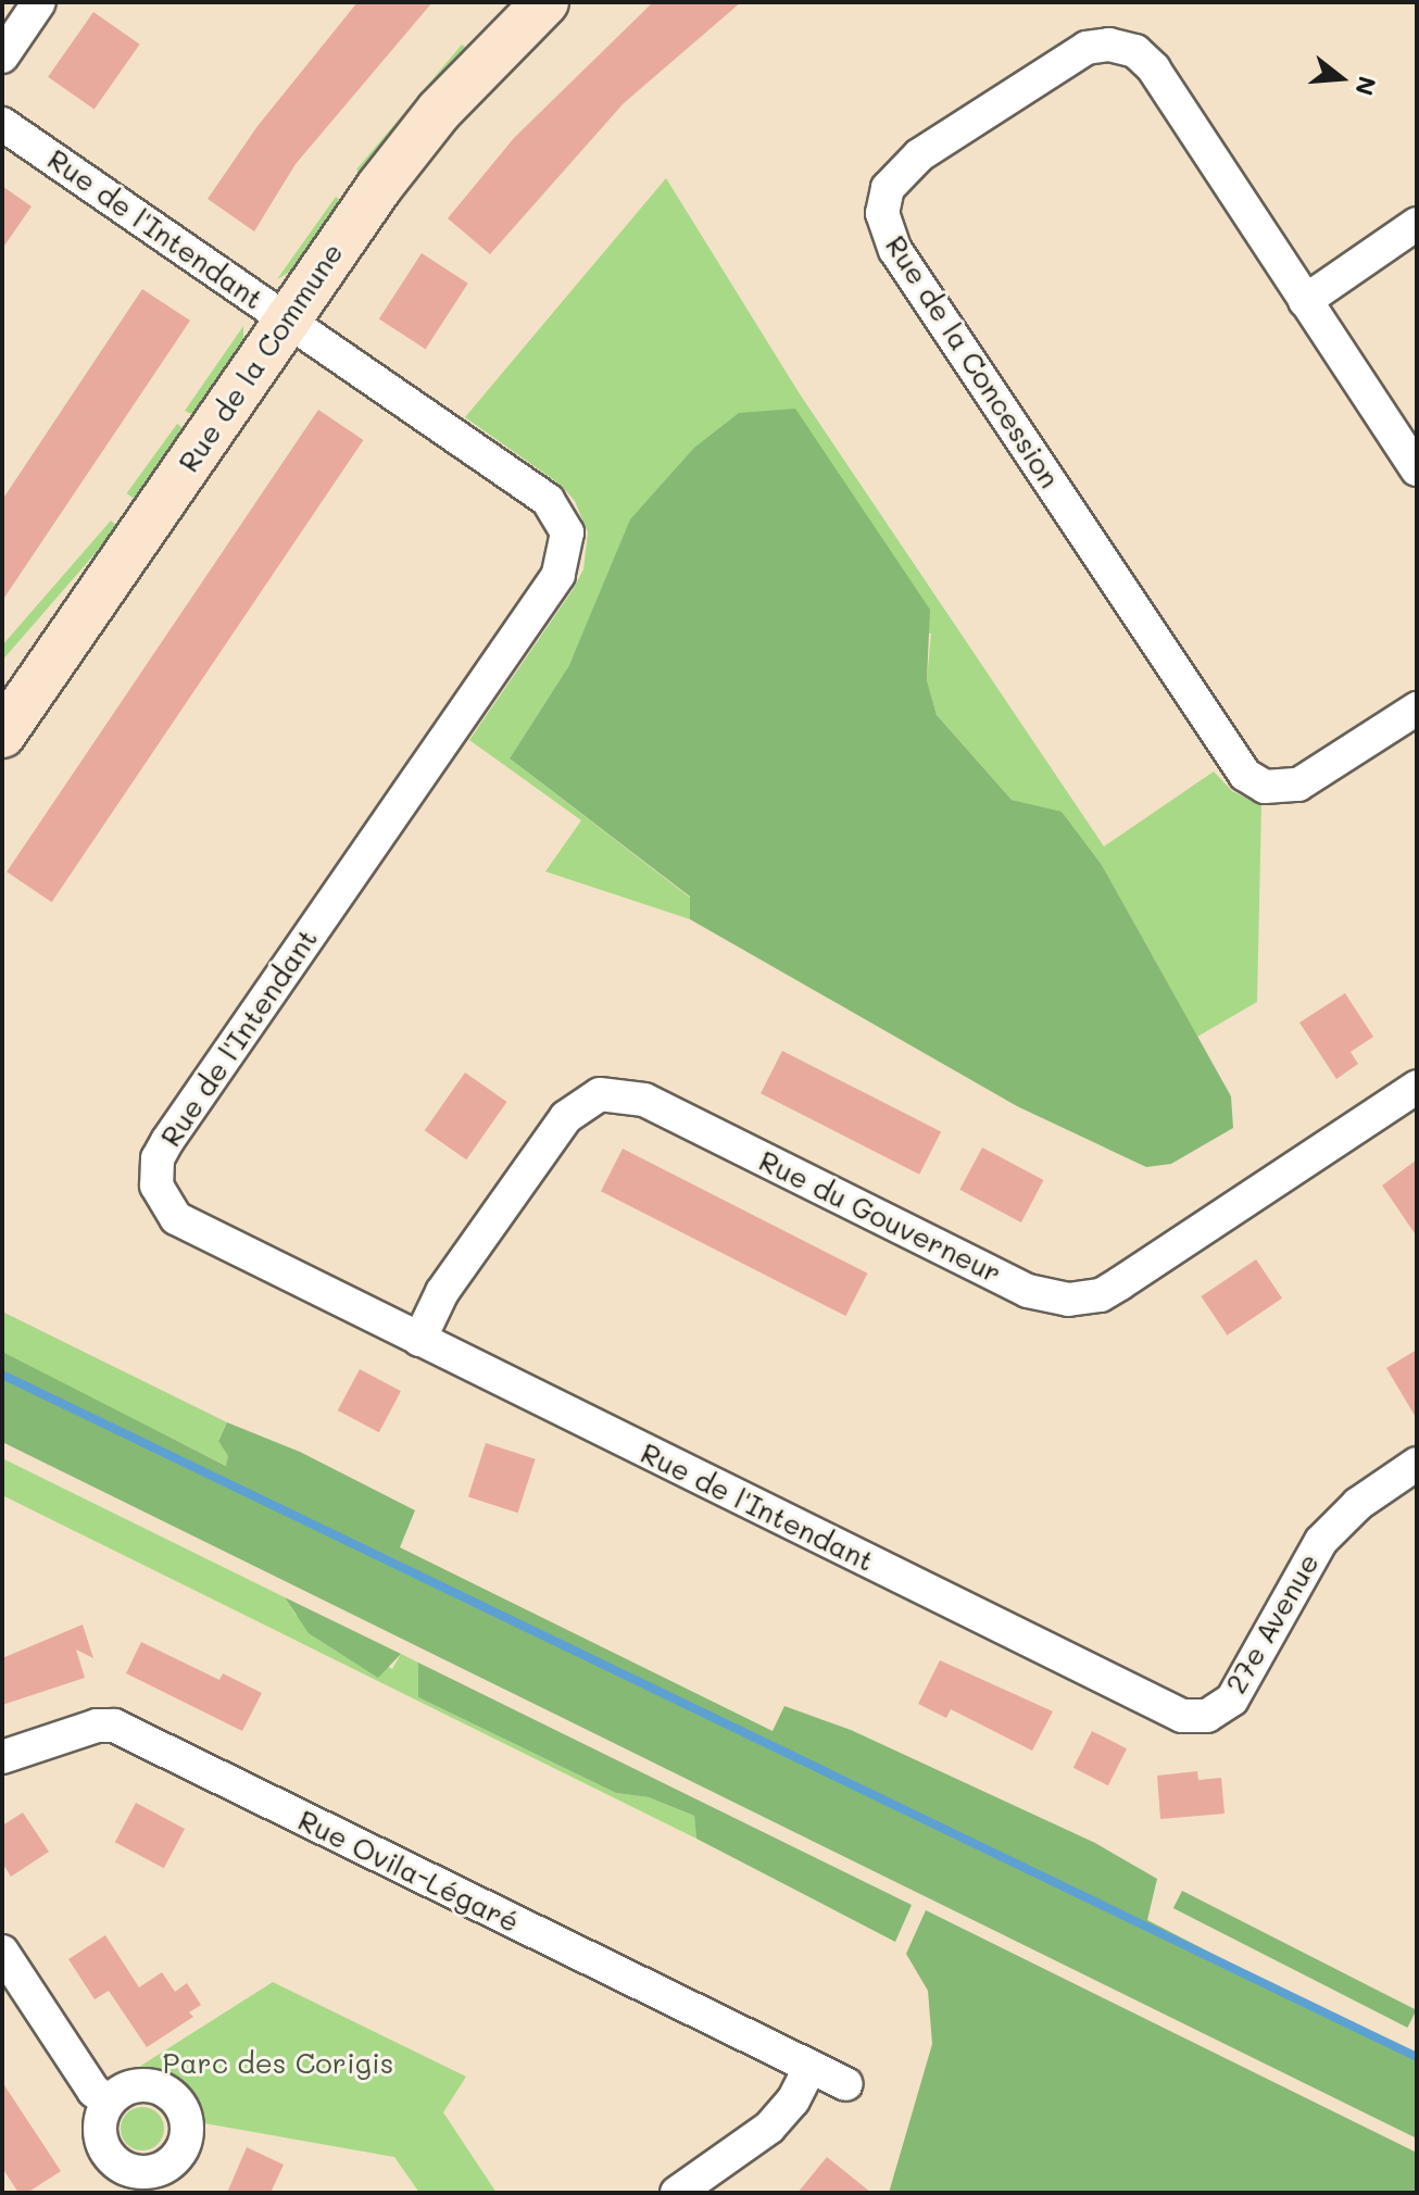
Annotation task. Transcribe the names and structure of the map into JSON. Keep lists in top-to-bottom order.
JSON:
{
  "streets": {
    "street": [
      "Rue de l'Intendant",
      "Rue de la Commune",
      "Rue de la Concession",
      "Rue du Gouverneur",
      "27e Avenue",
      "Rue Ovila-Légaré"
    ]
  },
  "crossings": [
    ["Rue de l'Intendant", "Rue de la Commune"],
    ["Rue de l'Intendant", "Rue du Gouverneur"],
    ["Rue de l'Intendant", "27e Avenue"]
  ],
  "parks": ["Parc des Corigis"],
  "north": "right"
}
